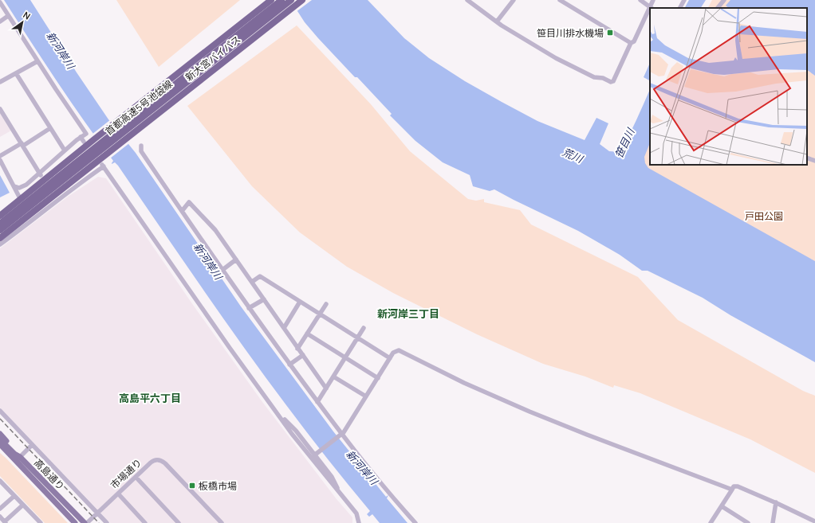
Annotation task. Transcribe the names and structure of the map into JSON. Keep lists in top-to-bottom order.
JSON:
{
  "streets": {
    "highway": ["新大宮バイパス", "首都高速5号池袋線"],
    "main road": ["高島通り"],
    "street": ["市場通り"]
  },
  "districts": ["新河岸三丁目", "高島平六丁目"],
  "water": ["新河岸川", "笹目川", "荒川"],
  "parks": ["戸田公園"],
  "places": {
    "transit": ["笹目川排水機場", "板橋市場"]
  },
  "north": "top right"
}
